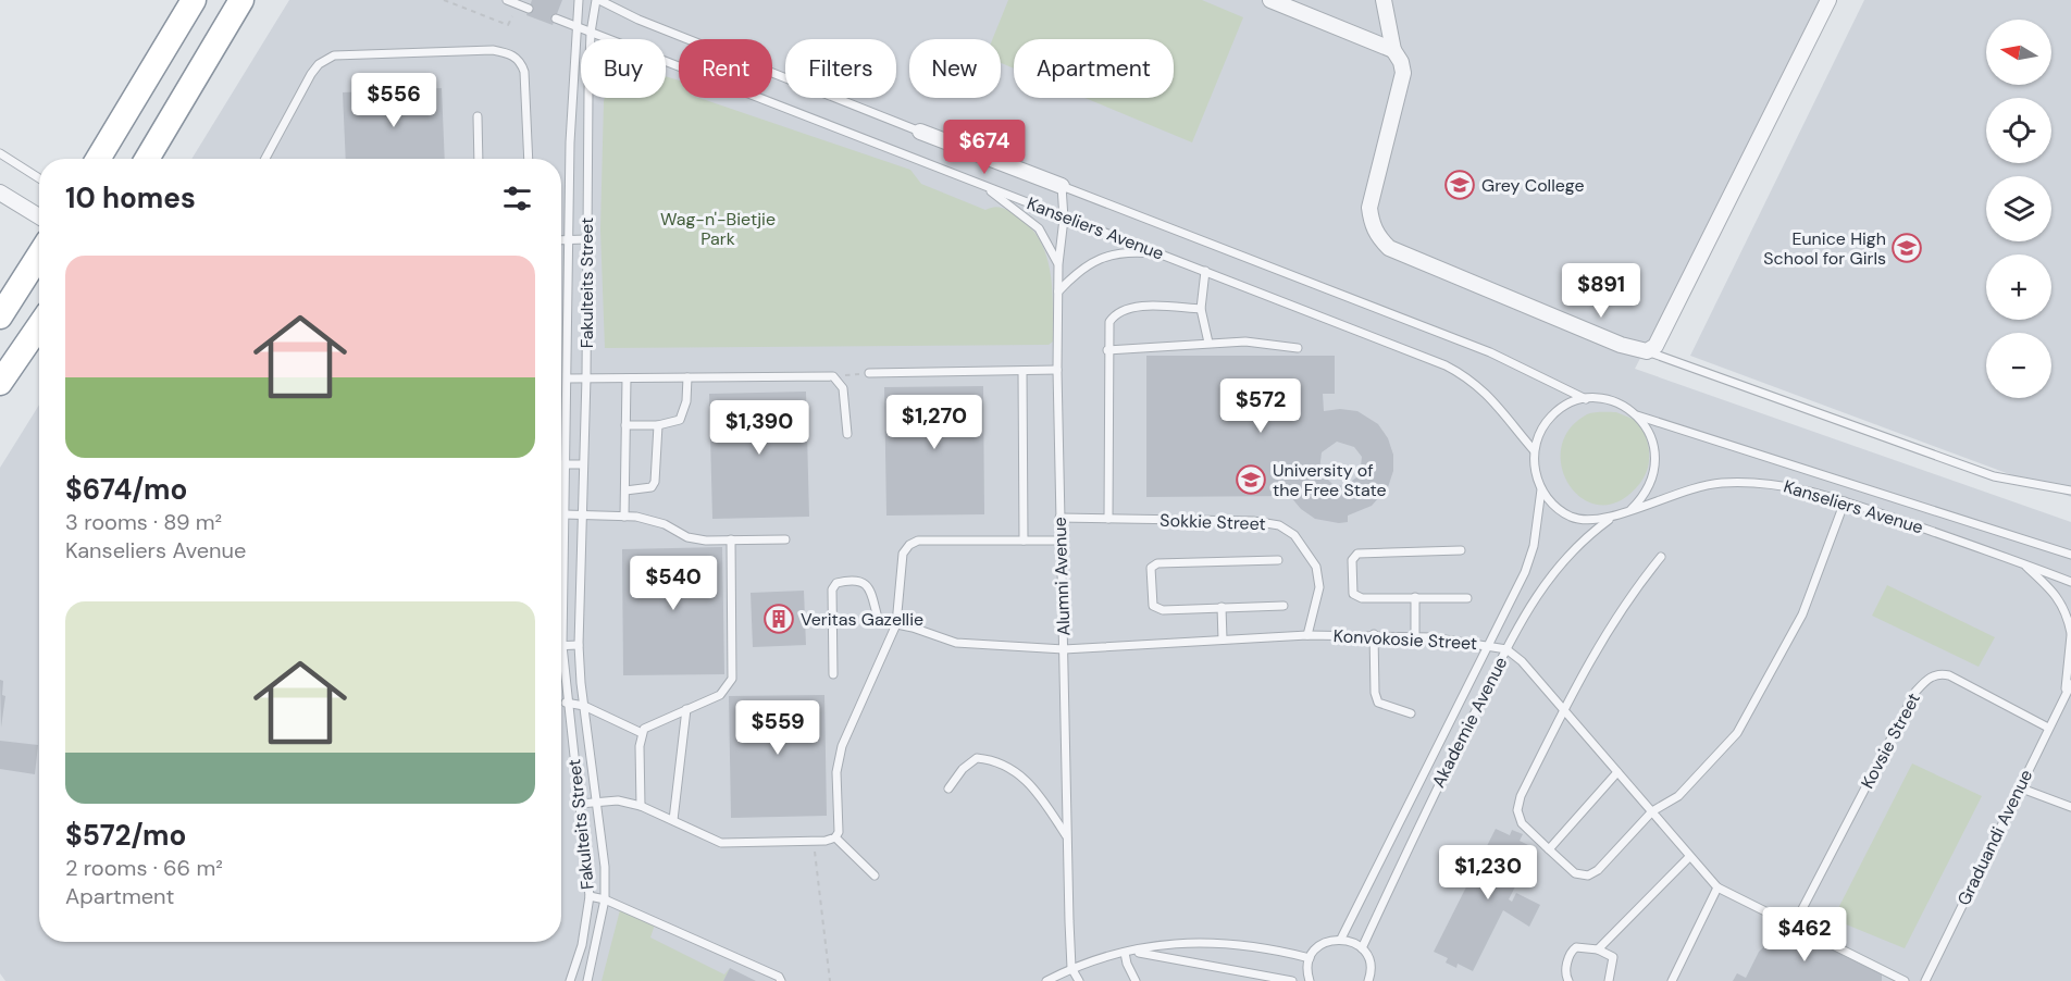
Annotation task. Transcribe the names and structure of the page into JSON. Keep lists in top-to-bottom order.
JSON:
{
  "streets": {
    "street": ["Kanseliers Avenue"],
    "lane": [
      "Fakulteits Street",
      "Sokkie Street",
      "Alumni Avenue",
      "Konvokosie Street",
      "Akademie Avenue",
      "Kovsie Street",
      "Graduandi Avenue"
    ]
  },
  "crossings": [
    ["Kanseliers Avenue", "Fakulteits Street"],
    ["Kanseliers Avenue", "Alumni Avenue"],
    ["Kanseliers Avenue", "Akademie Avenue"],
    ["Kanseliers Avenue", "Graduandi Avenue"],
    ["Sokkie Street", "Alumni Avenue"],
    ["Sokkie Street", "Konvokosie Street"],
    ["Alumni Avenue", "Konvokosie Street"],
    ["Konvokosie Street", "Akademie Avenue"],
    ["Konvokosie Street", "Kovsie Street"],
    ["Kovsie Street", "Graduandi Avenue"]
  ],
  "parks": ["Wag-n'-Bietjie Park"],
  "places": {
    "school or university": ["Grey College", "Eunice High School for Girls", "University of the Free State"],
    "building": ["Veritas Gazellie"]
  },
  "north": "left",
  "page": {
    "map_buttons": ["+", "−"],
    "chip": [
      "Buy",
      "Rent",
      "Filters",
      "New",
      "Apartment"
    ],
    "price": [
      "$556",
      "$674",
      "$891",
      "$572",
      "$1,270",
      "$1,390",
      "$540",
      "$559",
      "$1,230",
      "$462"
    ],
    "heading": "10 homes",
    "list": [
      {
        "name": "$674/mo",
        "note": "3 rooms · 89 m² · Kanseliers Avenue"
      },
      {
        "name": "$572/mo",
        "note": "2 rooms · 66 m² · Apartment"
      }
    ]
  }
}
